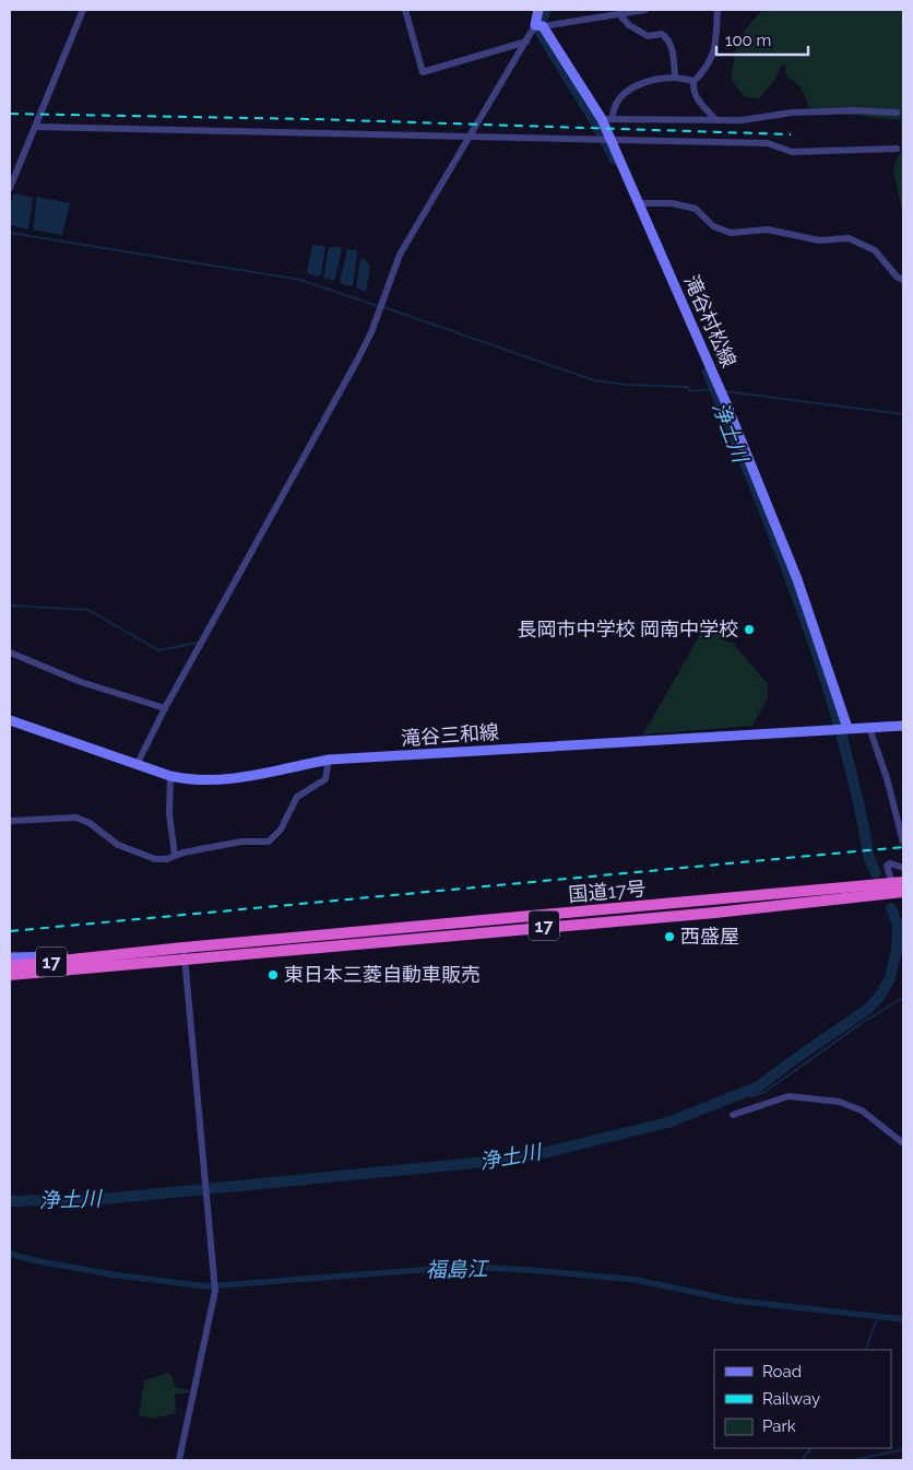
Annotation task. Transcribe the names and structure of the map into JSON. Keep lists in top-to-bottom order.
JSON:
{
  "streets": {
    "highway": ["国道17号", "17"],
    "main road": ["滝谷村松線", "滝谷三和線"]
  },
  "crossings": [
    ["滝谷村松線", "滝谷三和線"],
    ["国道17号", "17"]
  ],
  "water": ["浄土川", "福島江"],
  "places": ["長岡市中学校 岡南中学校", "西盛屋", "東日本三菱自動車販売"],
  "legend": ["Road", "Railway", "Park"],
  "scale_bar": "100 m"
}
